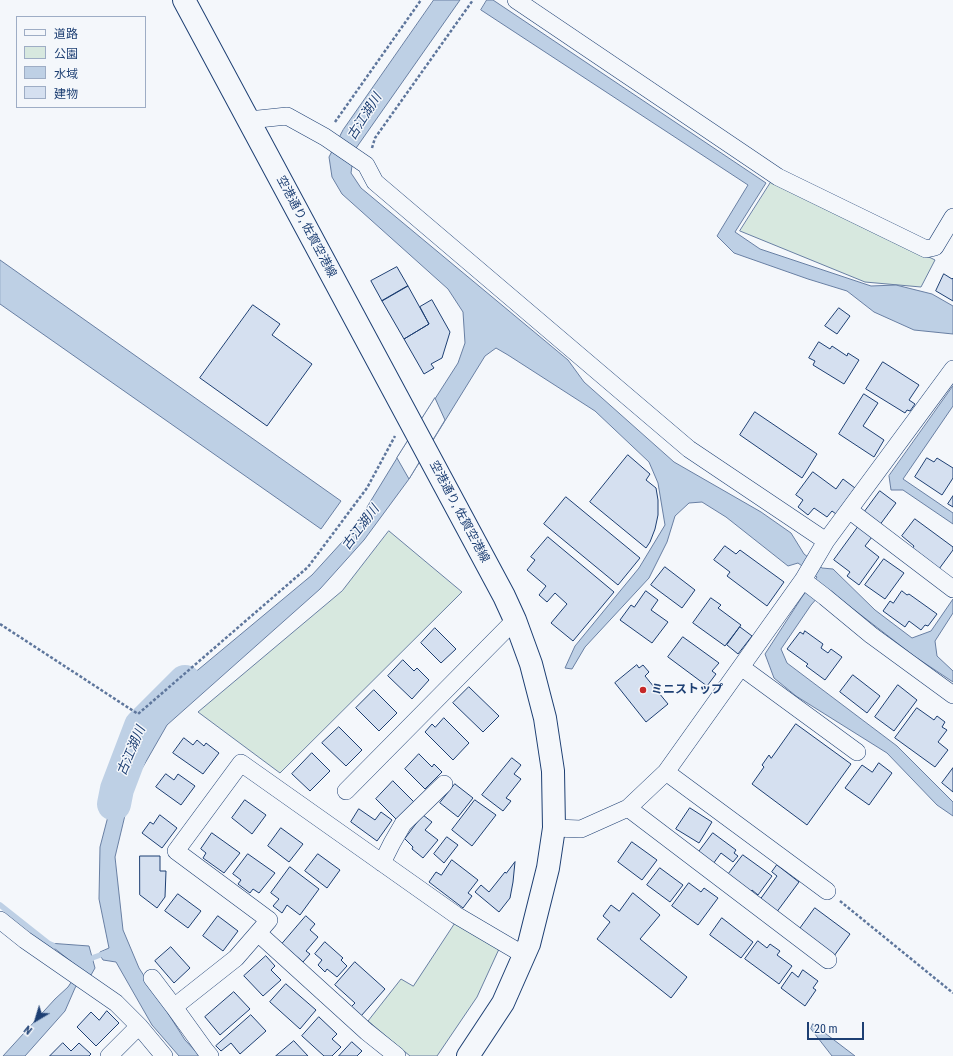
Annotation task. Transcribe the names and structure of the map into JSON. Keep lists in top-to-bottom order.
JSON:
{
  "streets": {
    "main road": ["空港通り, 佐賀空港線"]
  },
  "water": ["古江湖川"],
  "places": ["ミニストップ"],
  "legend": [
    "道路",
    "公園",
    "水域",
    "建物"
  ],
  "scale_bar": "20 m",
  "north": "bottom left"
}
